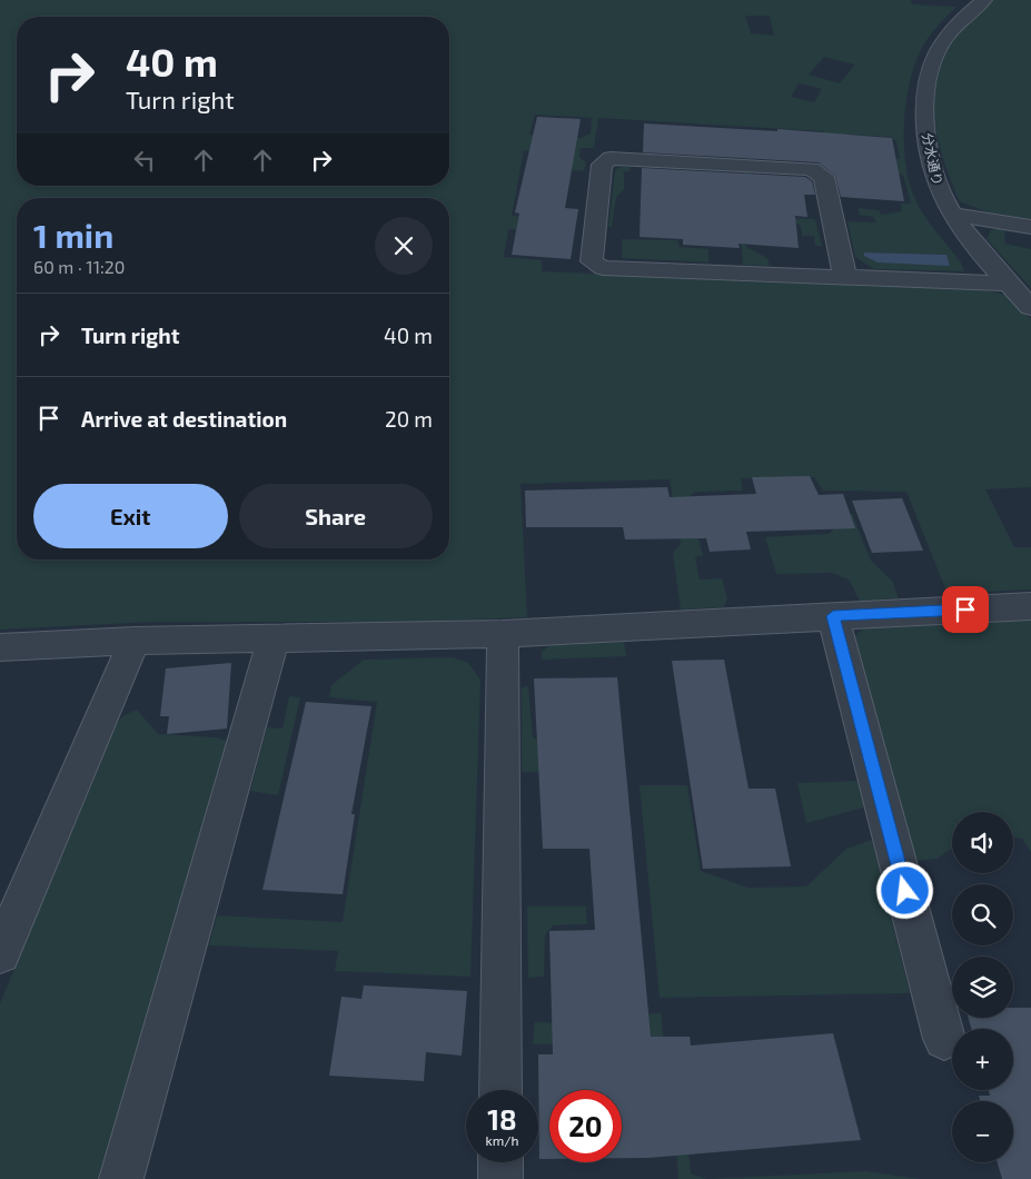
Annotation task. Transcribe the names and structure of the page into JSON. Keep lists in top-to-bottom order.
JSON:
{
  "streets": {
    "street": ["分水通り"]
  },
  "page": {
    "turn": ["40 m", "Turn right"],
    "heading": ["1 min", "60 m · 11:20"],
    "list": [
      {
        "name": "Turn right",
        "value": "40 m"
      },
      {
        "name": "Arrive at destination",
        "value": "20 m"
      }
    ],
    "buttons": ["Exit", "Share"],
    "map_buttons": ["+", "−"],
    "speed": "18 km/h",
    "limit": "20"
  }
}
